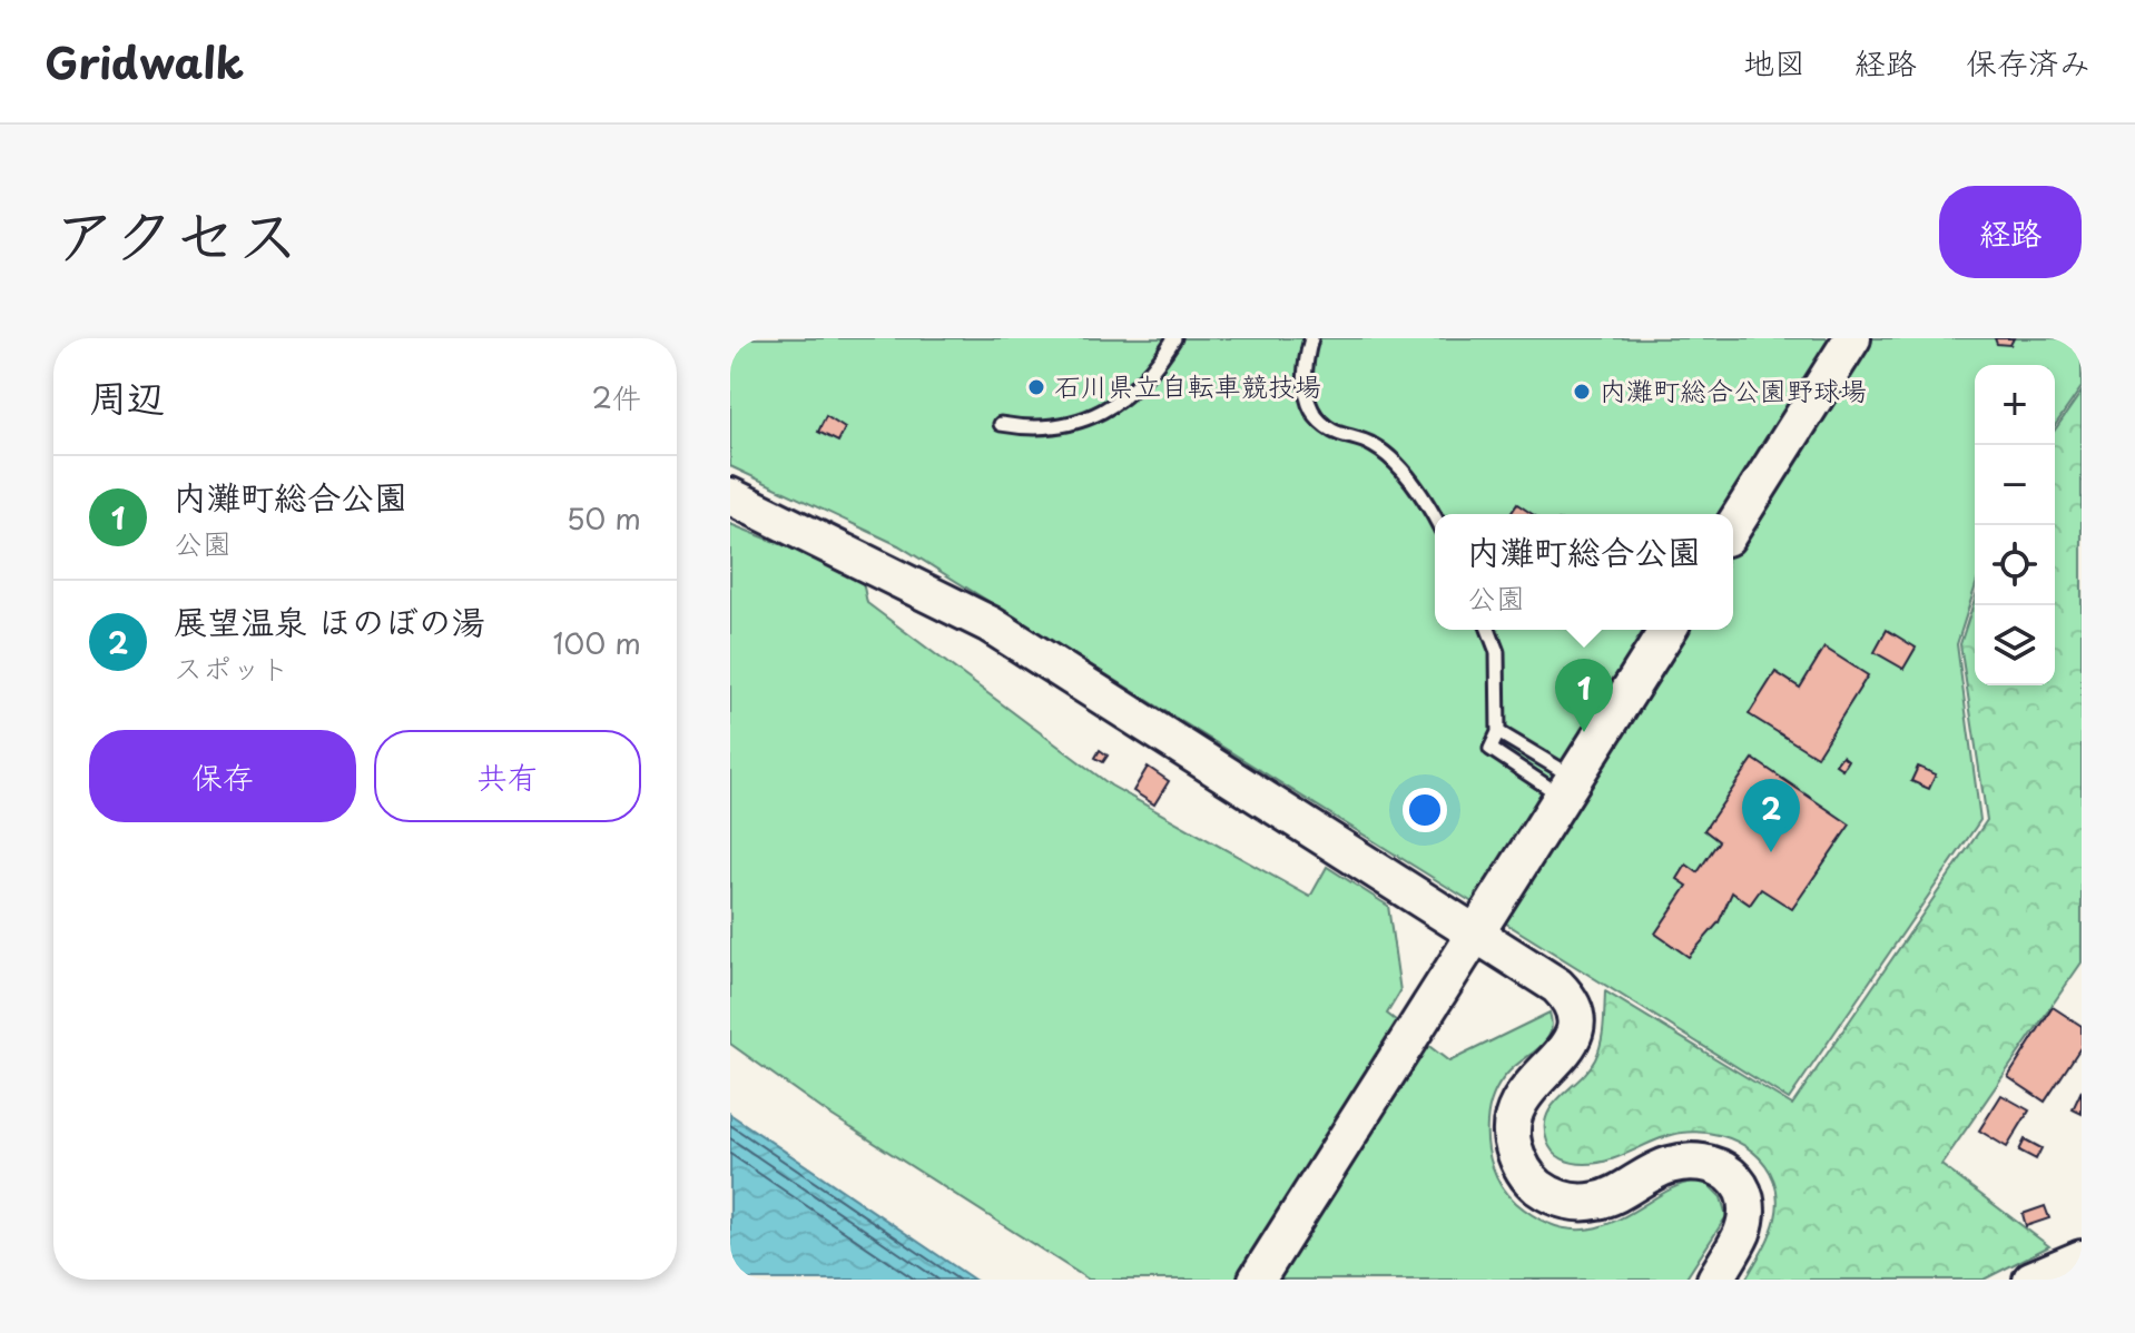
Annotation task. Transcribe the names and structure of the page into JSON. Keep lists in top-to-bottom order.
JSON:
{
  "places": ["石川県立自転車競技場", "内灘町総合公園野球場"],
  "page": {
    "header": "Gridwalk",
    "nav": ["地図", "経路", "保存済み"],
    "title": "アクセス",
    "buttons": [
      "経路",
      ["保存", "共有"]
    ],
    "heading": ["周辺", "2件"],
    "map_buttons": ["+", "−"],
    "list": [
      {
        "mark": "1",
        "name": "内灘町総合公園",
        "note": "公園",
        "value": "50 m"
      },
      {
        "mark": "2",
        "name": "展望温泉 ほのぼの湯",
        "note": "スポット",
        "value": "100 m"
      }
    ],
    "popup": ["内灘町総合公園", "公園"],
    "pins": ["1", "2"]
  }
}
